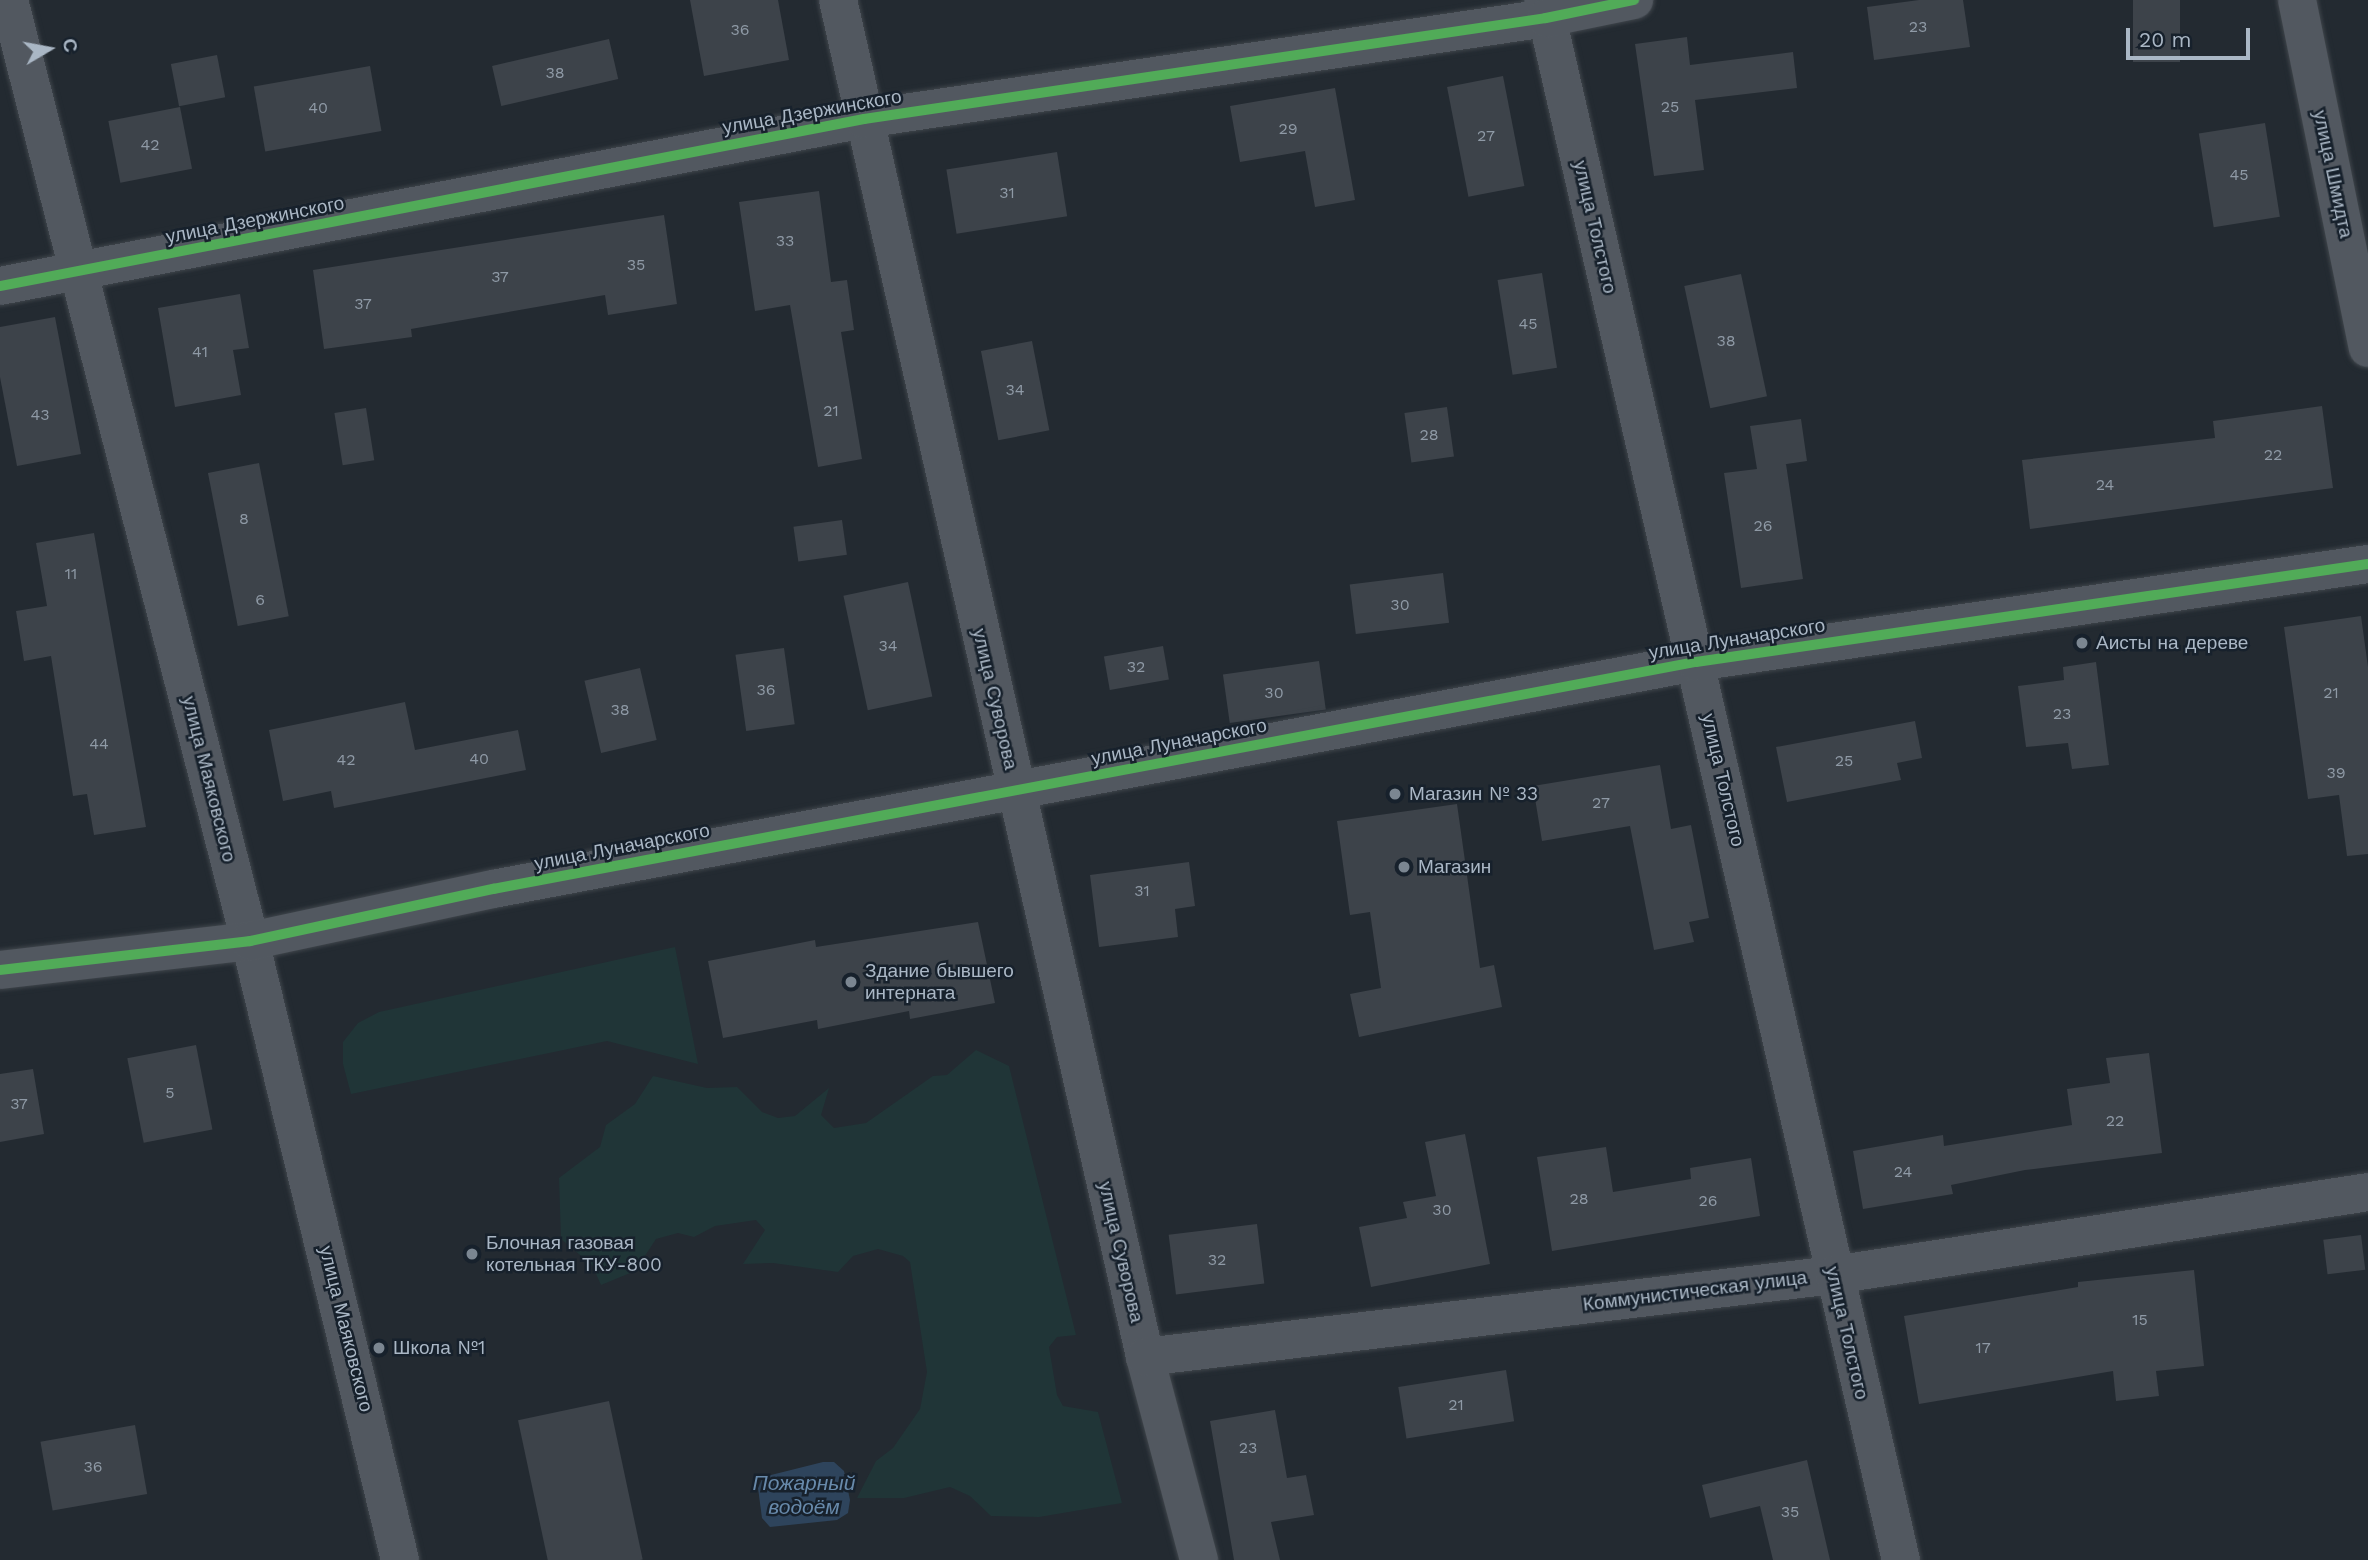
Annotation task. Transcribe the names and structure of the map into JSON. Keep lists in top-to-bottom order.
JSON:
{
  "streets": {
    "street": [
      "улица Дзержинского",
      "улица Шмидта",
      "улица Толстого",
      "улица Луначарского",
      "улица Суворова",
      "улица Маяковского",
      "Коммунистическая улица"
    ]
  },
  "crossings": [
    ["улица Дзержинского", "улица Толстого"],
    ["улица Дзержинского", "улица Суворова"],
    ["улица Дзержинского", "улица Маяковского"],
    ["улица Толстого", "улица Луначарского"],
    ["улица Толстого", "Коммунистическая улица"],
    ["улица Луначарского", "улица Суворова"],
    ["улица Луначарского", "улица Маяковского"],
    ["улица Суворова", "Коммунистическая улица"]
  ],
  "water": ["Пожарный водоём"],
  "places": [
    "Аисты на дереве",
    "Магазин № 33",
    "Магазин",
    "Здание бывшего интерната",
    "Блочная газовая котельная ТКУ-800",
    "Школа №1"
  ],
  "house_numbers": [
    "23",
    "36",
    "38",
    "25",
    "40",
    "29",
    "27",
    "42",
    "45",
    "31",
    "33",
    "35",
    "37",
    "37",
    "45",
    "38",
    "41",
    "34",
    "21",
    "43",
    "28",
    "22",
    "24",
    "8",
    "26",
    "11",
    "6",
    "30",
    "34",
    "32",
    "36",
    "30",
    "21",
    "38",
    "23",
    "44",
    "40",
    "42",
    "25",
    "39",
    "27",
    "31",
    "5",
    "37",
    "22",
    "24",
    "28",
    "26",
    "30",
    "32",
    "15",
    "17",
    "21",
    "23",
    "36",
    "35"
  ],
  "scale_bar": "20 m",
  "north": "right"
}
